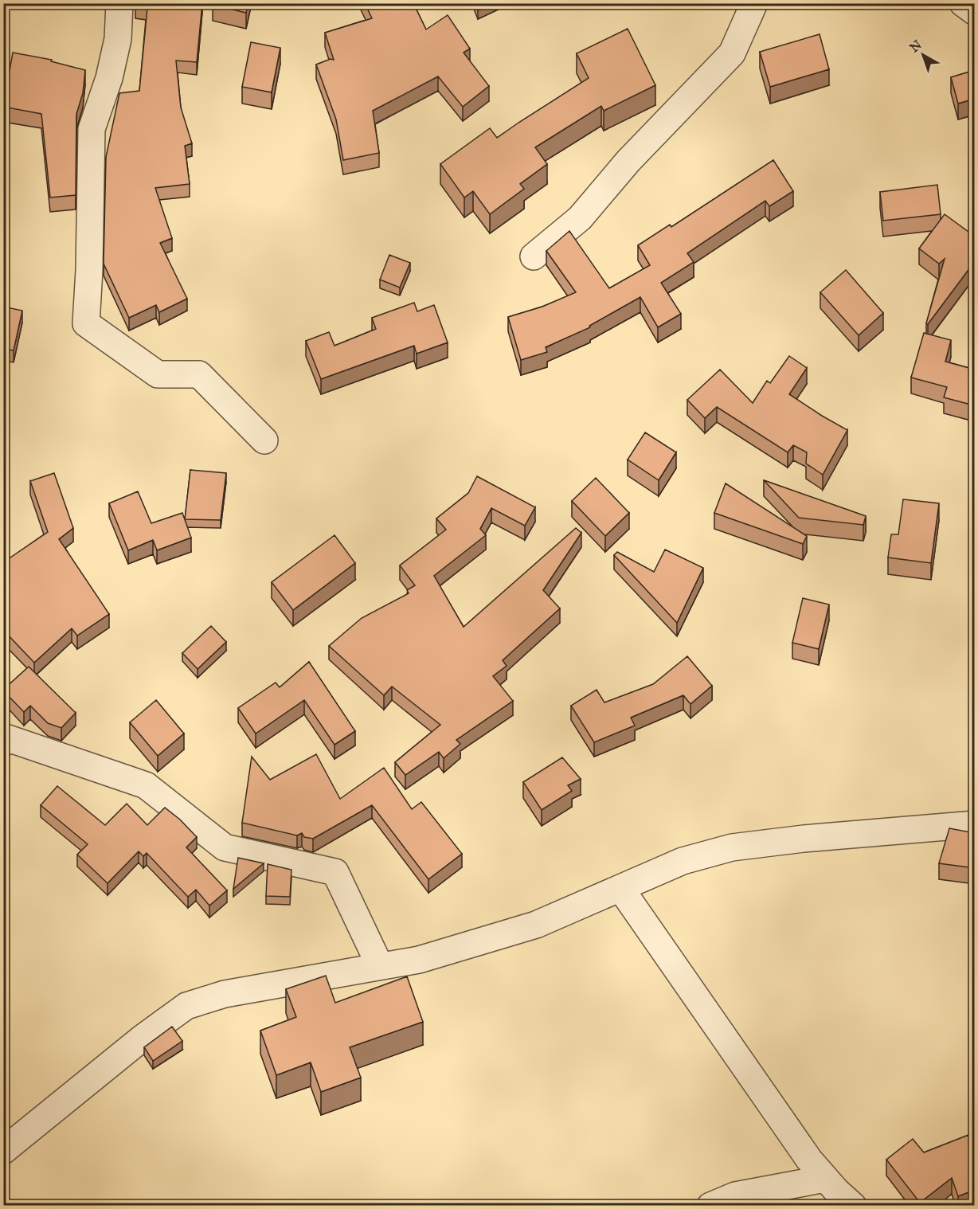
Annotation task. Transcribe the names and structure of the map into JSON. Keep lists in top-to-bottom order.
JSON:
{
  "north": "top left"
}
